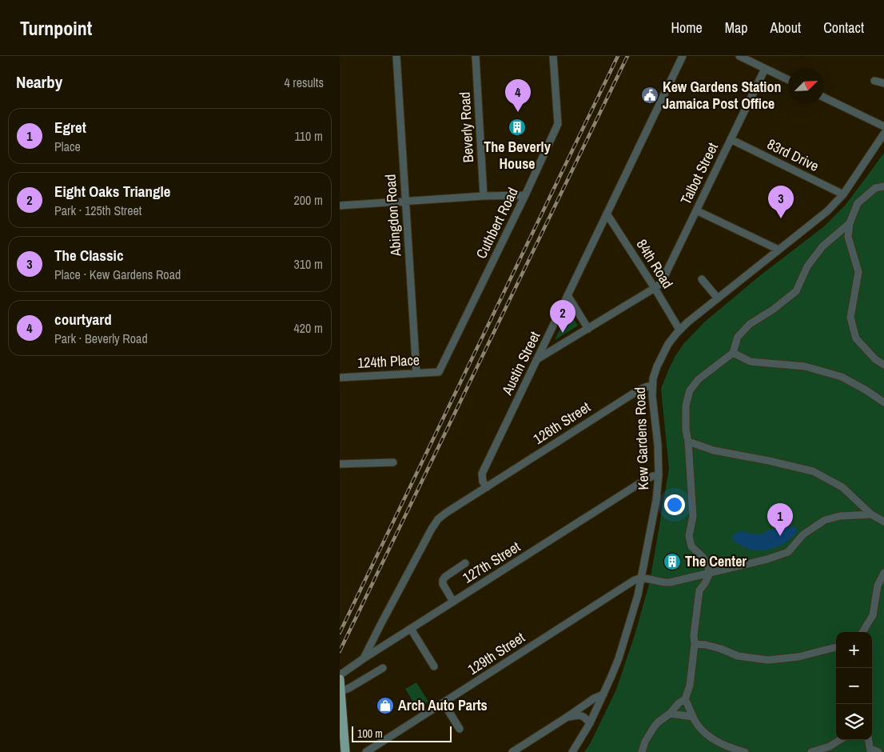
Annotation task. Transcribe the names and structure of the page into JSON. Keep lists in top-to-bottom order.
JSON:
{
  "streets": {
    "street": [
      "Beverly Road",
      "83rd Drive",
      "Talbot Street",
      "Abingdon Road",
      "Cuthbert Road",
      "84th Road",
      "124th Place",
      "Austin Street",
      "126th Street",
      "Kew Gardens Road",
      "127th Street",
      "129th Street"
    ]
  },
  "crossings": [
    ["83rd Drive", "Talbot Street"],
    ["83rd Drive", "Kew Gardens Road"],
    ["Talbot Street", "84th Road"],
    ["Abingdon Road", "124th Place"],
    ["Cuthbert Road", "124th Place"],
    ["84th Road", "Austin Street"],
    ["84th Road", "Kew Gardens Road"],
    ["Austin Street", "126th Street"],
    ["126th Street", "Kew Gardens Road"],
    ["Kew Gardens Road", "127th Street"],
    ["Kew Gardens Road", "129th Street"]
  ],
  "places": {
    "public building": ["Kew Gardens Station Jamaica Post Office"],
    "building": ["The Beverly House", "The Center"],
    "shop": ["Arch Auto Parts"]
  },
  "scale_bar": "100 m",
  "north": "top right",
  "page": {
    "header": "Turnpoint",
    "nav": [
      "Home",
      "Map",
      "About",
      "Contact"
    ],
    "heading": ["Nearby", "4 results"],
    "pins": [
      "4",
      "3",
      "2",
      "1"
    ],
    "list": [
      {
        "mark": "1",
        "name": "Egret",
        "note": "Place",
        "value": "110 m"
      },
      {
        "mark": "2",
        "name": "Eight Oaks Triangle",
        "note": "Park · 125th Street",
        "value": "200 m"
      },
      {
        "mark": "3",
        "name": "The Classic",
        "note": "Place · Kew Gardens Road",
        "value": "310 m"
      },
      {
        "mark": "4",
        "name": "courtyard",
        "note": "Park · Beverly Road",
        "value": "420 m"
      }
    ],
    "map_buttons": ["+", "−"],
    "scale": "100 m"
  }
}
